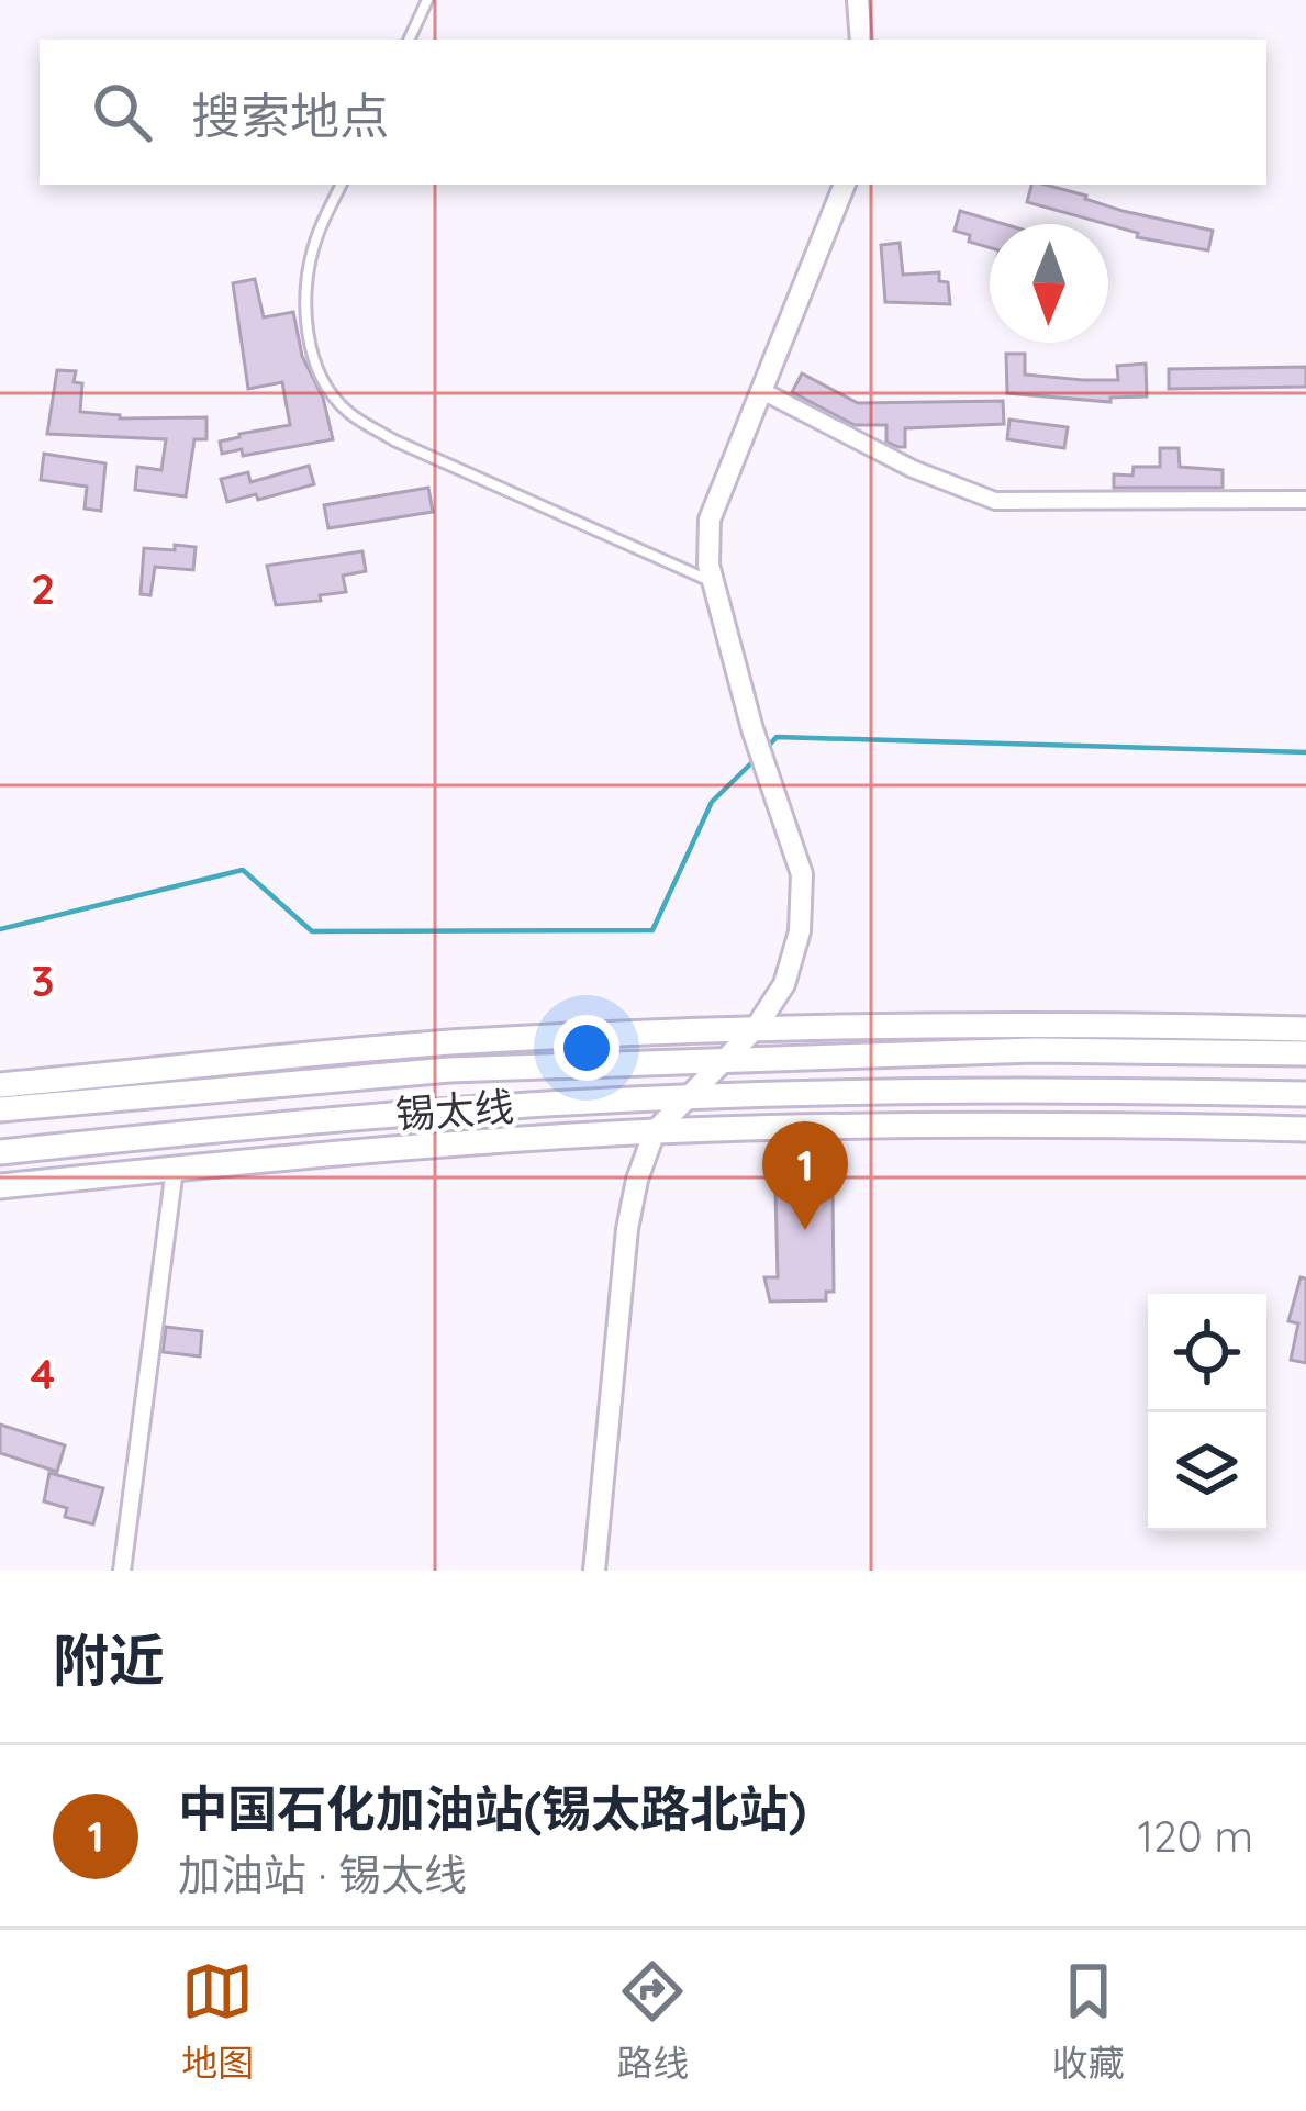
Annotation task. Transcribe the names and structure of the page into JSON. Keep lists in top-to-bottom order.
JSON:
{
  "streets": {
    "main road": ["锡太线"]
  },
  "north": "bottom",
  "page": {
    "search": "搜索地点",
    "pins": "1",
    "heading": "附近",
    "list": [
      {
        "mark": "1",
        "name": "中国石化加油站(锡太路北站)",
        "note": "加油站 · 锡太线",
        "value": "120 m"
      }
    ],
    "nav": ["地图", "路线", "收藏"]
  },
  "grid": {
    "rows": ["2", "3", "4"]
  }
}
